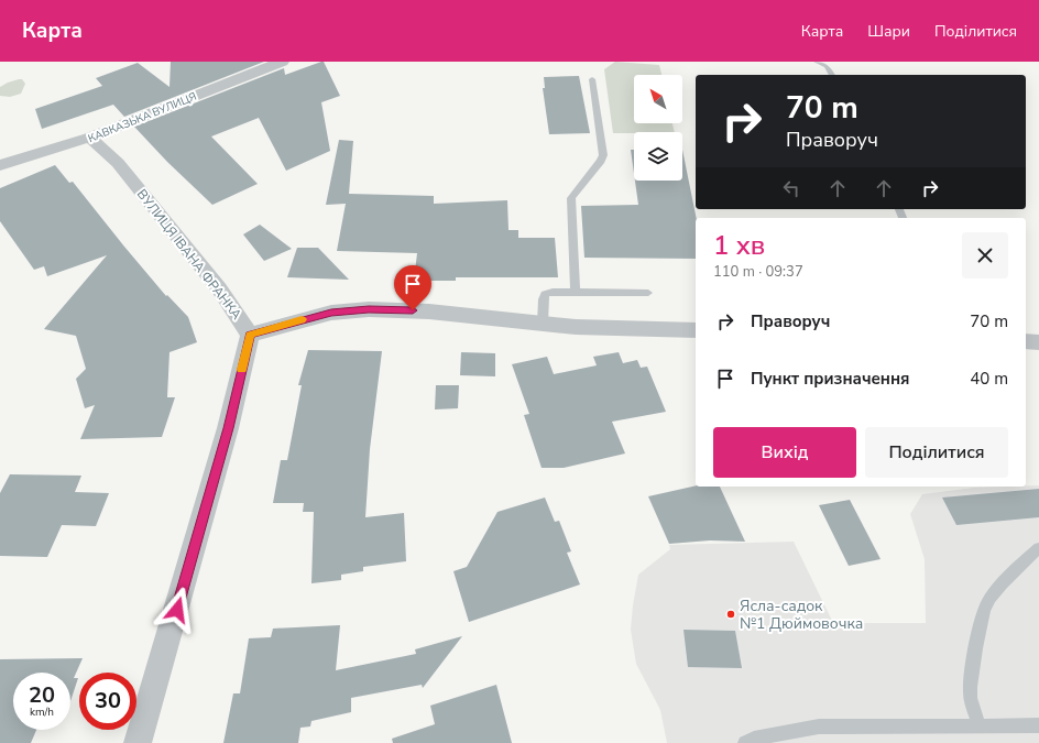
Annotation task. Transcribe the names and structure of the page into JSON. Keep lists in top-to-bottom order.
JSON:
{
  "streets": {
    "street": ["КАВКАЗЬКА ВУЛИЦЯ", "ВУЛИЦЯ ІВАНА ФРАНКА"]
  },
  "crossings": [
    ["КАВКАЗЬКА ВУЛИЦЯ", "ВУЛИЦЯ ІВАНА ФРАНКА"]
  ],
  "places": ["Ясла-садок №1 Дюймовочка"],
  "north": "top left",
  "page": {
    "header": "Карта",
    "nav": ["Карта", "Шари", "Поділитися"],
    "turn": ["70 m", "Праворуч"],
    "heading": ["1 хв", "110 m · 09:37"],
    "list": [
      {
        "name": "Праворуч",
        "value": "70 m"
      },
      {
        "name": "Пункт призначення",
        "value": "40 m"
      }
    ],
    "buttons": ["Вихід", "Поділитися"],
    "speed": "20 km/h",
    "limit": "30"
  }
}
